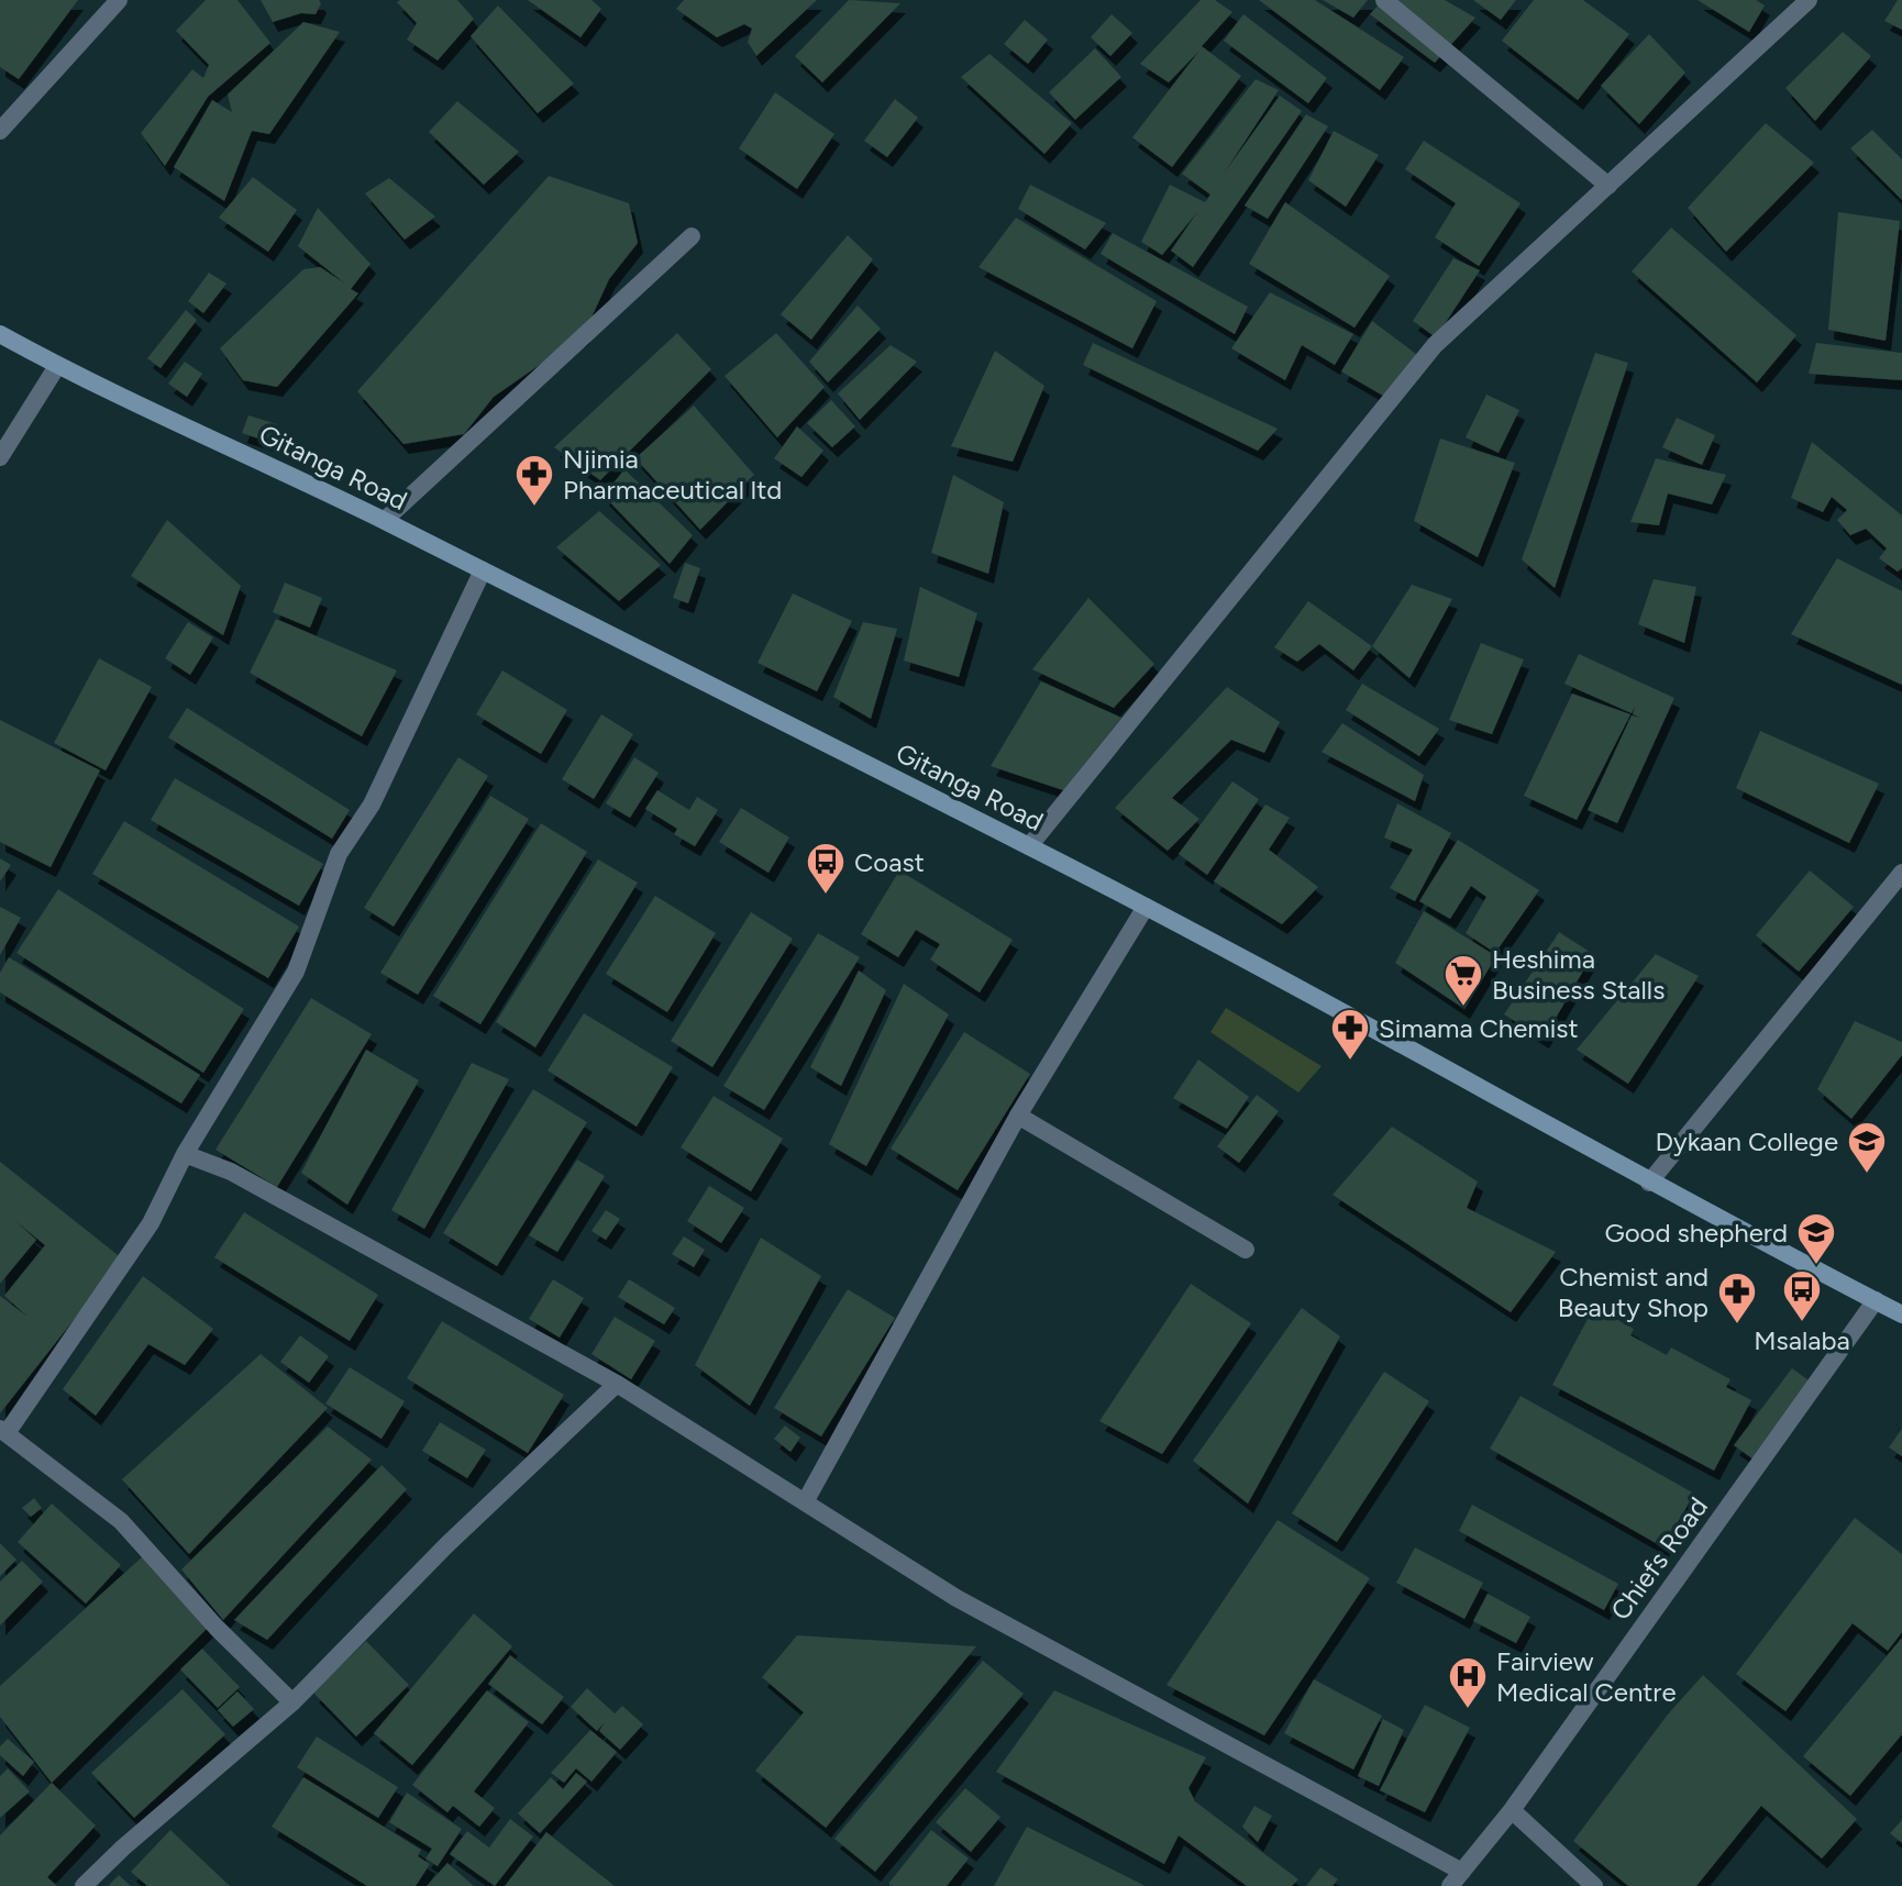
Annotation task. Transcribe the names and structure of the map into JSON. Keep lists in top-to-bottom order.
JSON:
{
  "streets": {
    "main road": ["Gitanga Road"],
    "street": ["Chiefs Road"]
  },
  "crossings": [
    ["Gitanga Road", "Chiefs Road"]
  ],
  "places": {
    "pharmacy": ["Njimia Pharmaceutical ltd", "Simama Chemist", "Chemist and Beauty Shop"],
    "bus stop": ["Coast", "Msalaba"],
    "supermarket": ["Heshima Business Stalls"],
    "school or university": ["Dykaan College", "Good shepherd"],
    "hospital": ["Fairview Medical Centre"]
  }
}
